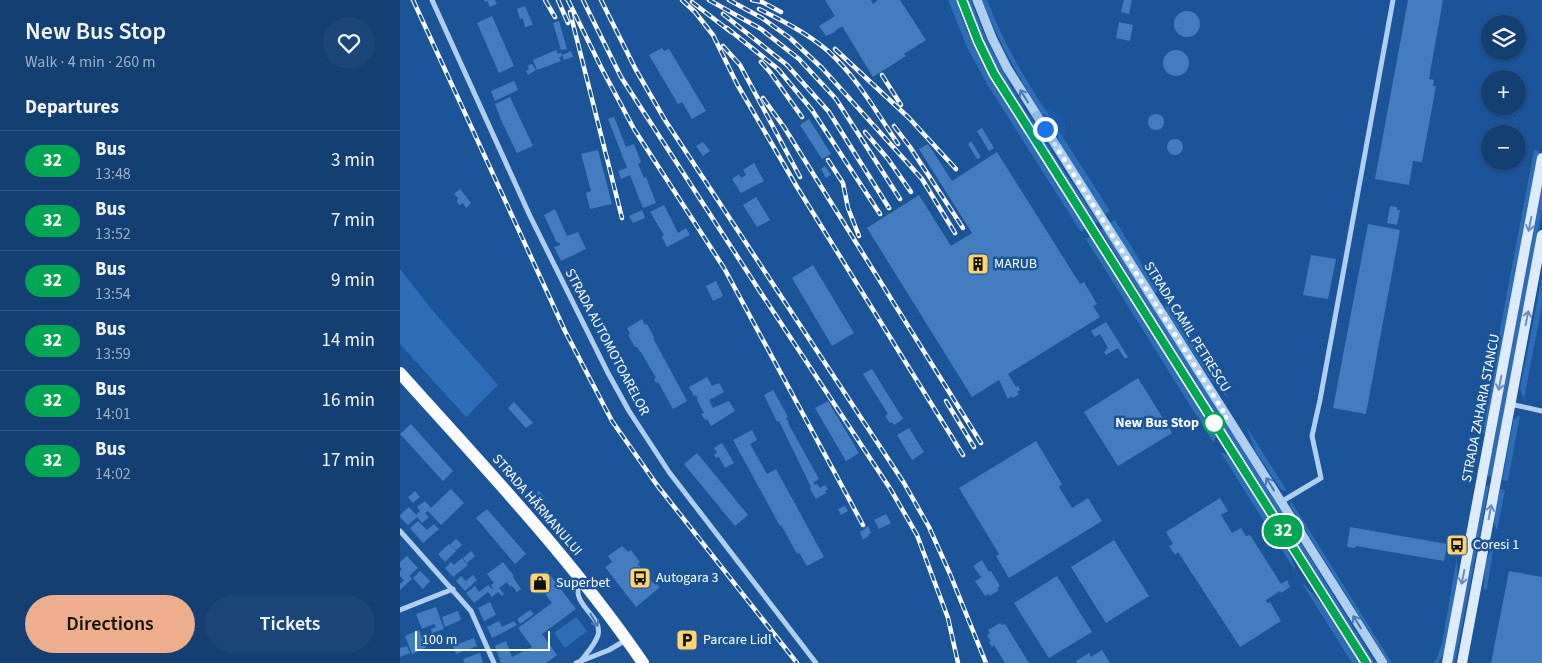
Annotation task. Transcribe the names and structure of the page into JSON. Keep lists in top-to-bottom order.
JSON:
{
  "streets": {
    "main road": ["STRADA ZAHARIA STANCU", "STRADA HĂRMANULUI"],
    "street": ["STRADA CAMIL PETRESCU", "STRADA AUTOMOTOARELOR"]
  },
  "places": {
    "building": ["MARUB"],
    "other": ["New Bus Stop"],
    "bus stop": ["Coresi 1", "Autogara 3"],
    "shop": ["Superbet"],
    "parking": ["Parcare Lidl"]
  },
  "lines": ["bus line 32"],
  "scale_bar": "100 m",
  "page": {
    "heading": [
      ["New Bus Stop", "Walk · 4 min · 260 m"],
      "Departures"
    ],
    "on_map": "32",
    "map_buttons": ["+", "−"],
    "list": [
      {
        "mark": "32",
        "name": "Bus",
        "note": "13:48",
        "value": "3 min"
      },
      {
        "mark": "32",
        "name": "Bus",
        "note": "13:52",
        "value": "7 min"
      },
      {
        "mark": "32",
        "name": "Bus",
        "note": "13:54",
        "value": "9 min"
      },
      {
        "mark": "32",
        "name": "Bus",
        "note": "13:59",
        "value": "14 min"
      },
      {
        "mark": "32",
        "name": "Bus",
        "note": "14:01",
        "value": "16 min"
      },
      {
        "mark": "32",
        "name": "Bus",
        "note": "14:02",
        "value": "17 min"
      }
    ],
    "buttons": ["Directions", "Tickets"],
    "scale": "100 m"
  }
}
